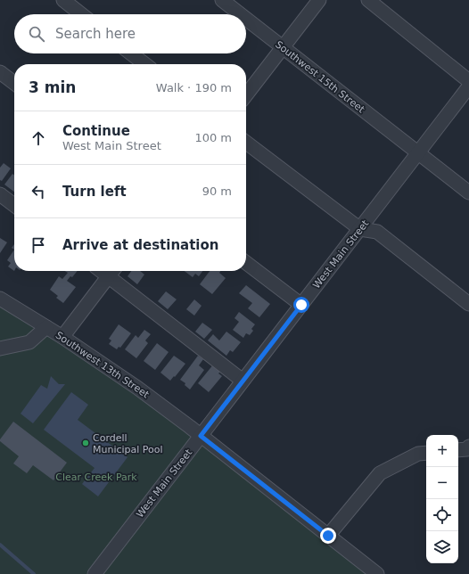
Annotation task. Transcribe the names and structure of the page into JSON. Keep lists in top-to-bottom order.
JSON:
{
  "streets": {
    "street": ["Southwest 15th Street", "West Main Street", "Southwest 13th Street"]
  },
  "crossings": [
    ["Southwest 15th Street", "West Main Street"],
    ["West Main Street", "Southwest 13th Street"]
  ],
  "parks": ["Clear Creek Park"],
  "places": ["Cordell Municipal Pool"],
  "page": {
    "search": "Search here",
    "heading": ["3 min", "Walk · 190 m"],
    "list": [
      ["Continue", "West Main Street", "100 m"],
      ["Turn left", "90 m"],
      "Arrive at destination"
    ],
    "map_buttons": ["+", "−"]
  }
}
